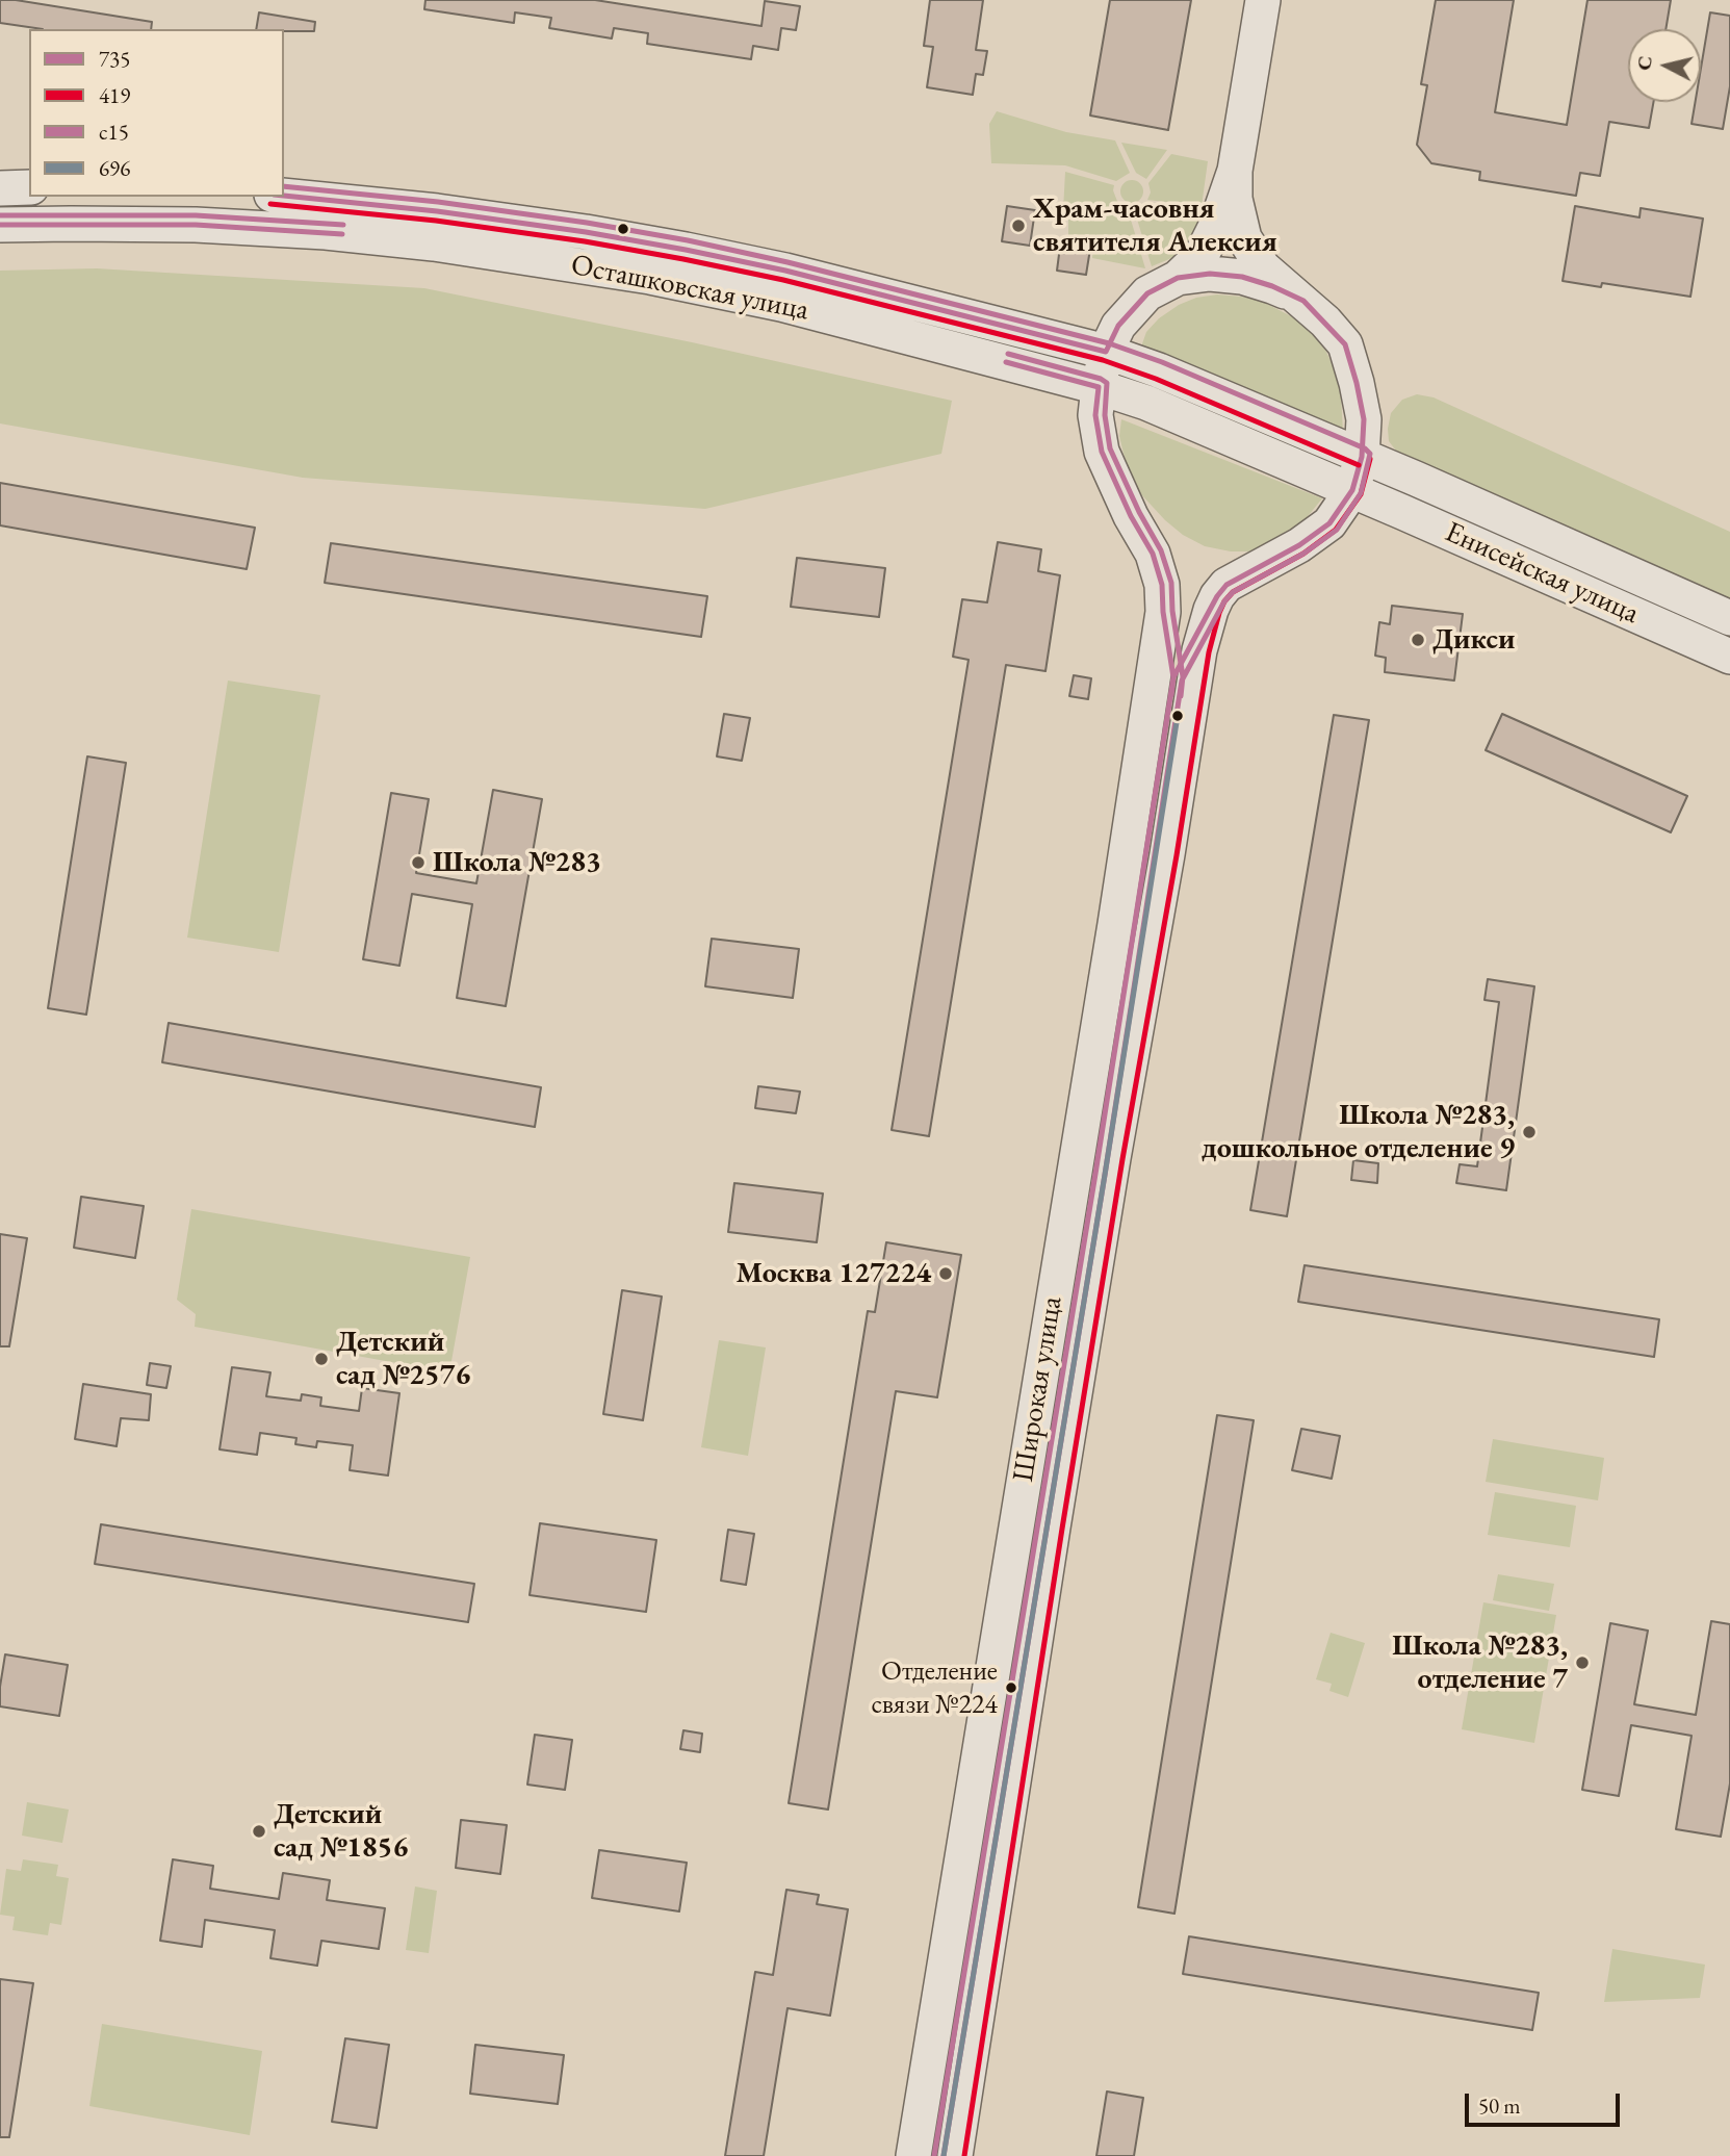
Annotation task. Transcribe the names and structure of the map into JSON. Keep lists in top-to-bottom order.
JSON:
{
  "streets": {
    "main road": ["Осташковская улица", "Енисейская улица", "Широкая улица"]
  },
  "crossings": [
    ["Осташковская улица", "Енисейская улица"],
    ["Осташковская улица", "Широкая улица"],
    ["Енисейская улица", "Широкая улица"]
  ],
  "places": [
    "Храм-часовня святителя Алексия",
    "Дикси",
    "Школа №283",
    "Школа №283, дошкольное отделение 9",
    "Москва 127224",
    "Детский сад №2576",
    "Школа №283, отделение 7",
    "Отделение связи №224",
    "Детский сад №1856"
  ],
  "lines": [
    "transit line с15",
    "transit line 735",
    "transit line 419",
    "transit line 696"
  ],
  "legend": [
    "735",
    "419",
    "с15",
    "696"
  ],
  "scale_bar": "50 m",
  "north": "left"
}
